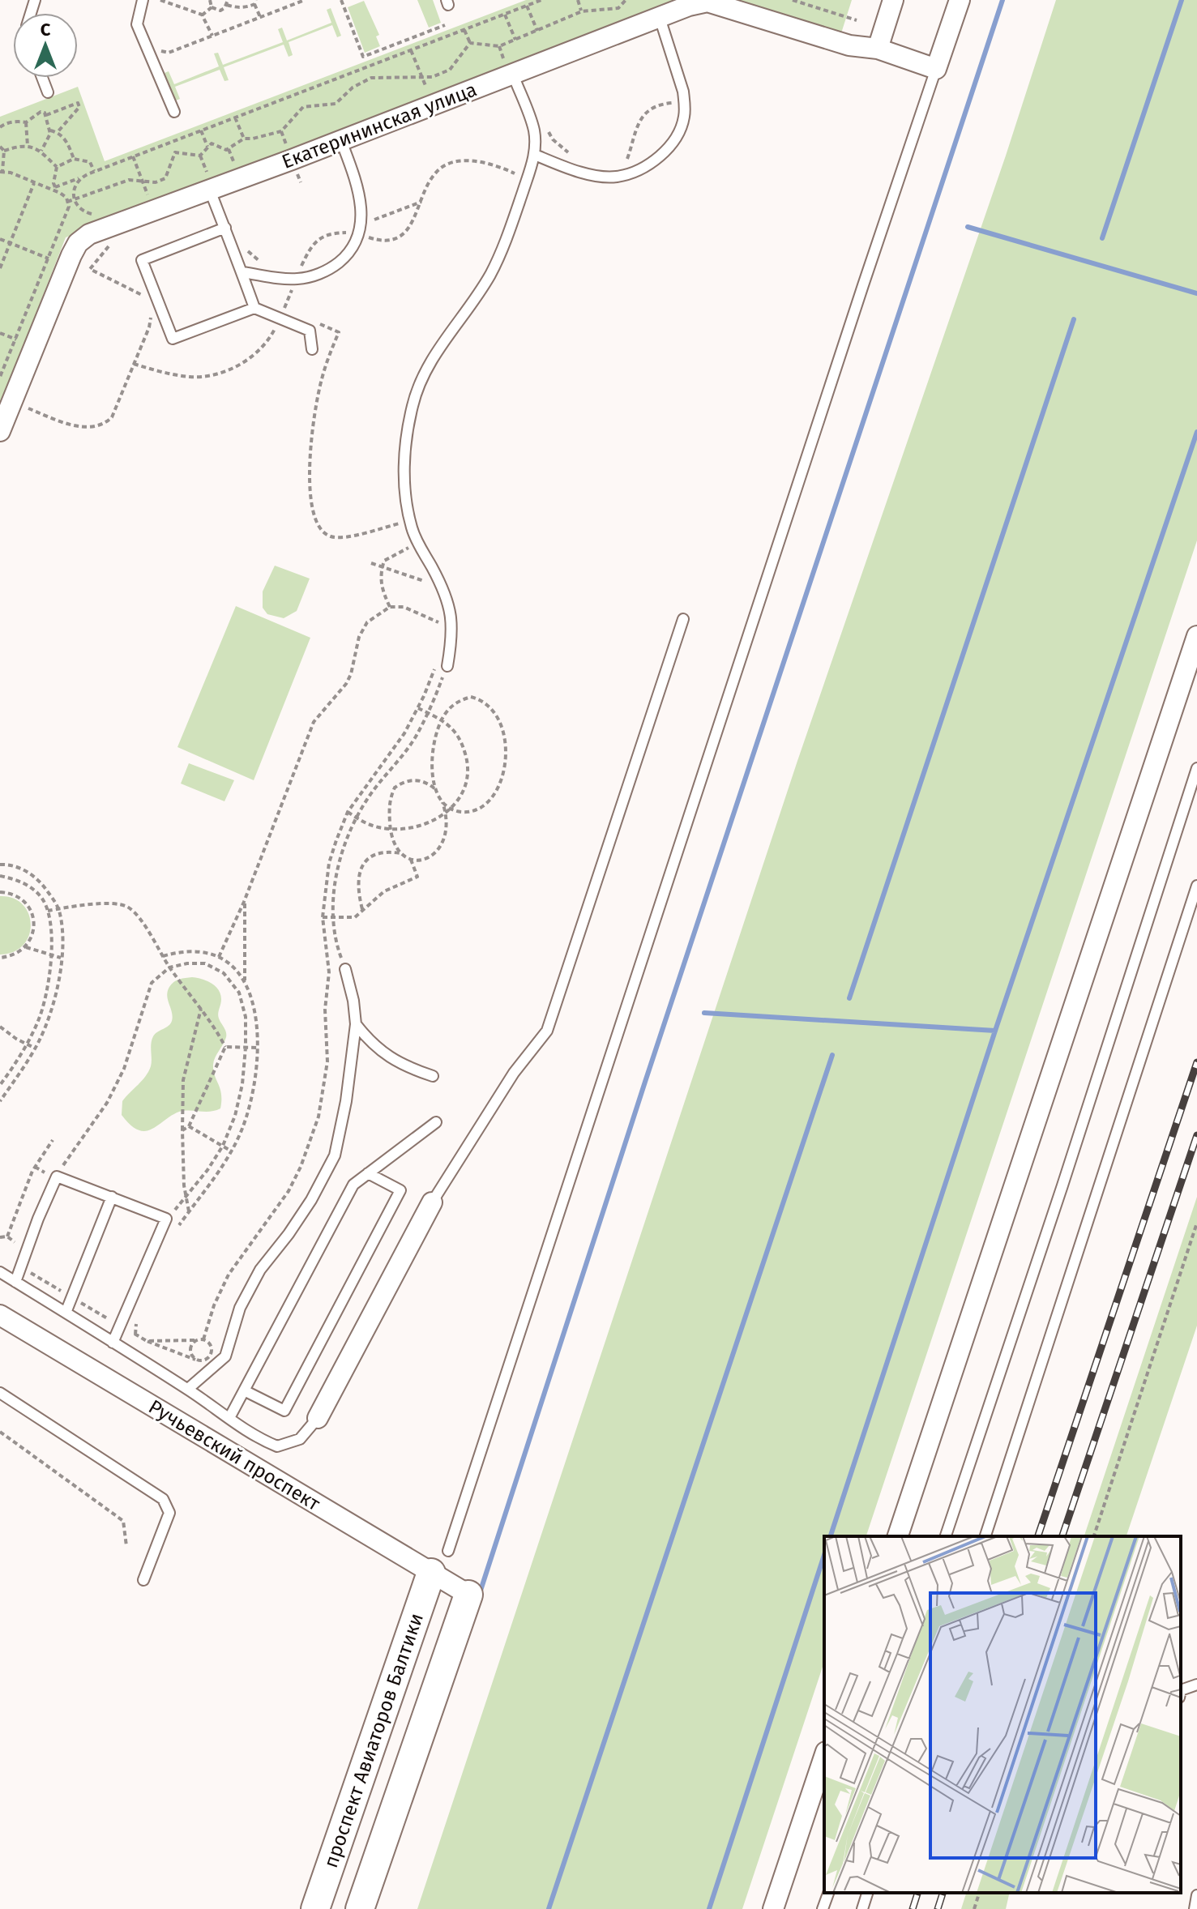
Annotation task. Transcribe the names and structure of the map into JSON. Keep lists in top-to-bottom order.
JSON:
{
  "streets": {
    "street": ["Екатерининская улица", "Ручьевский проспект", "проспект Авиаторов Балтики"]
  },
  "crossings": [
    ["Ручьевский проспект", "проспект Авиаторов Балтики"]
  ],
  "north": "top"
}
